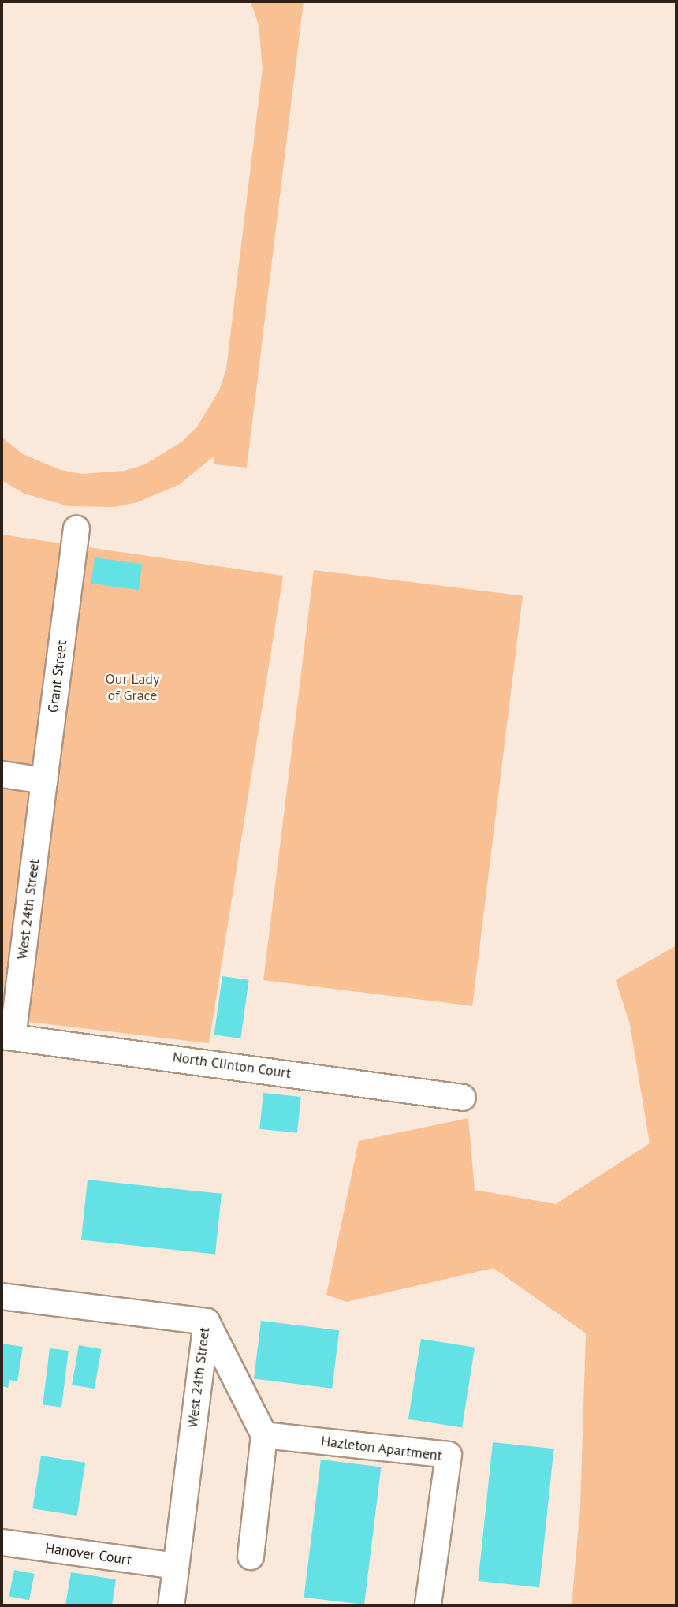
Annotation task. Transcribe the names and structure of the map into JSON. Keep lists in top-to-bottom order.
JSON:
{
  "streets": {
    "street": [
      "Grant Street",
      "West 24th Street",
      "North Clinton Court",
      "Hazleton Apartment",
      "Hanover Court"
    ]
  },
  "crossings": [
    ["Grant Street", "West 24th Street"],
    ["West 24th Street", "North Clinton Court"],
    ["West 24th Street", "Hanover Court"]
  ],
  "parks": ["Our Lady of Grace"]
}
